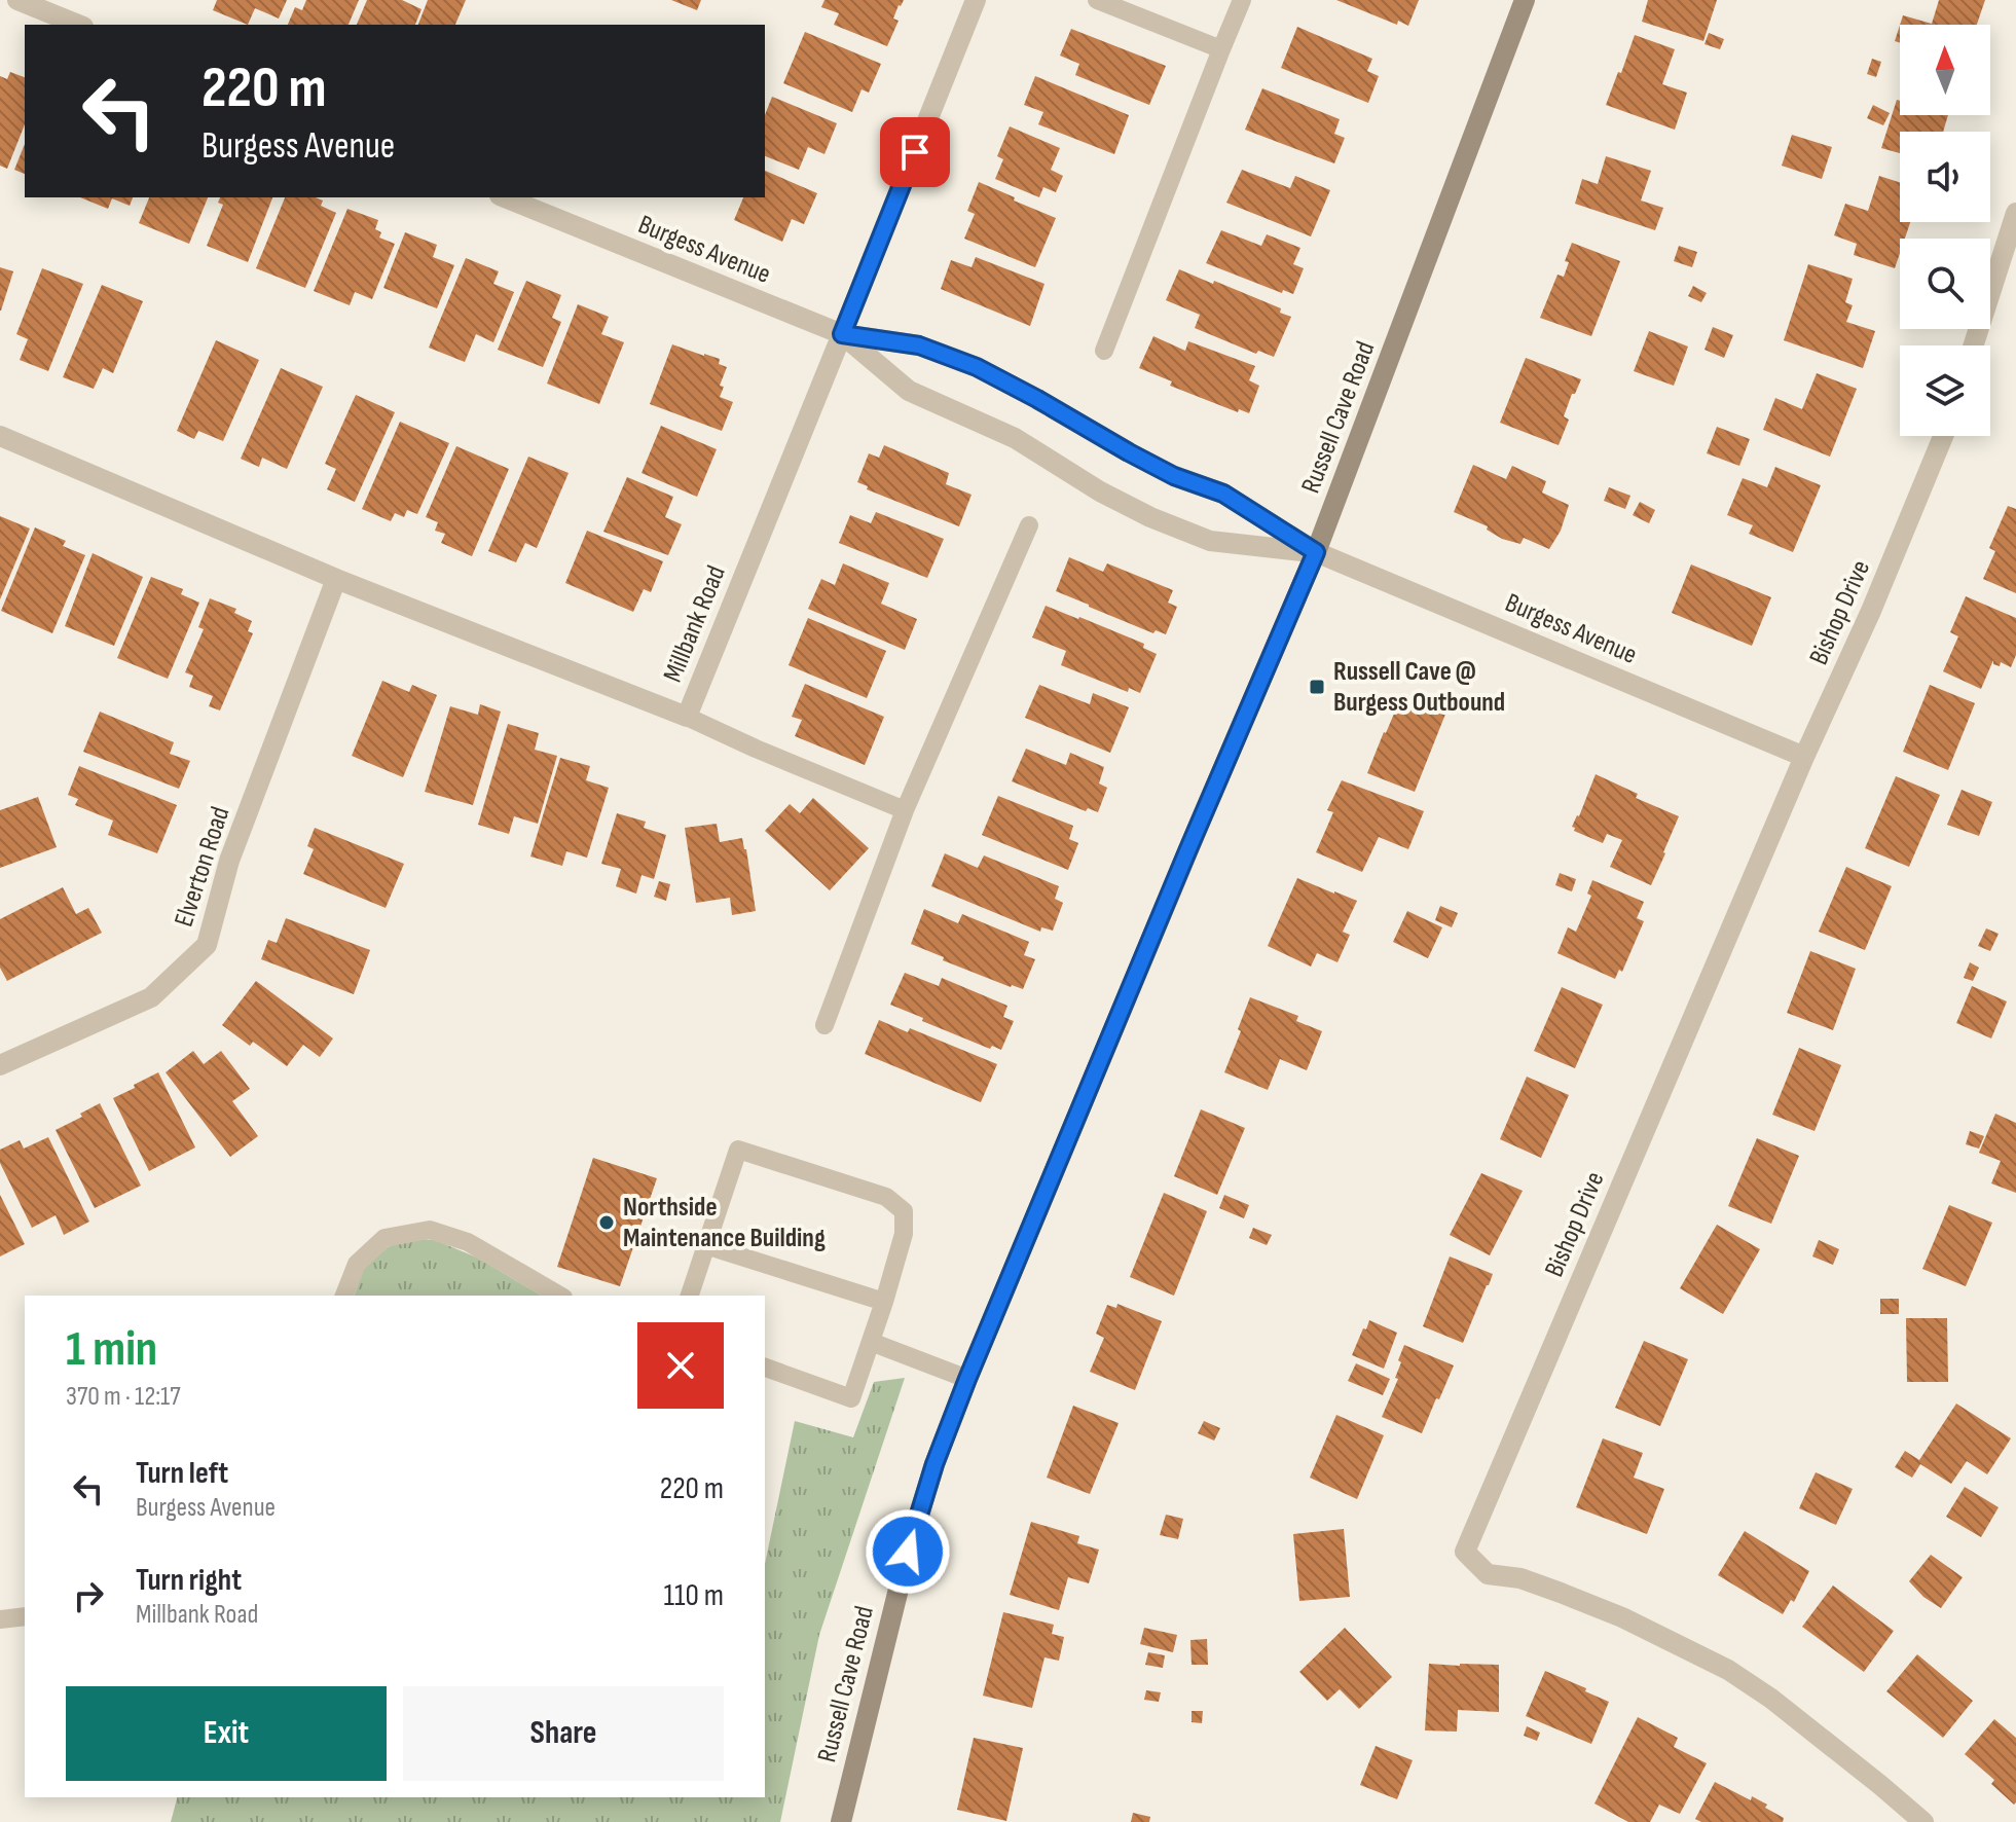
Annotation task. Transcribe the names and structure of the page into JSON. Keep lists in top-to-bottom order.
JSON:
{
  "streets": {
    "main road": ["Russell Cave Road"],
    "street": [
      "Burgess Avenue",
      "Bishop Drive",
      "Millbank Road",
      "Elverton Road"
    ]
  },
  "crossings": [
    ["Burgess Avenue", "Russell Cave Road"],
    ["Burgess Avenue", "Bishop Drive"],
    ["Burgess Avenue", "Millbank Road"],
    ["Millbank Road", "Elverton Road"]
  ],
  "places": {
    "transit": ["Russell Cave @ Burgess Outbound"],
    "other": ["Northside Maintenance Building"]
  },
  "north": "top",
  "page": {
    "turn": ["220 m", "Burgess Avenue"],
    "heading": ["1 min", "370 m · 12:17"],
    "list": [
      {
        "name": "Turn left",
        "note": "Burgess Avenue",
        "value": "220 m"
      },
      {
        "name": "Turn right",
        "note": "Millbank Road",
        "value": "110 m"
      }
    ],
    "buttons": ["Exit", "Share"]
  }
}
